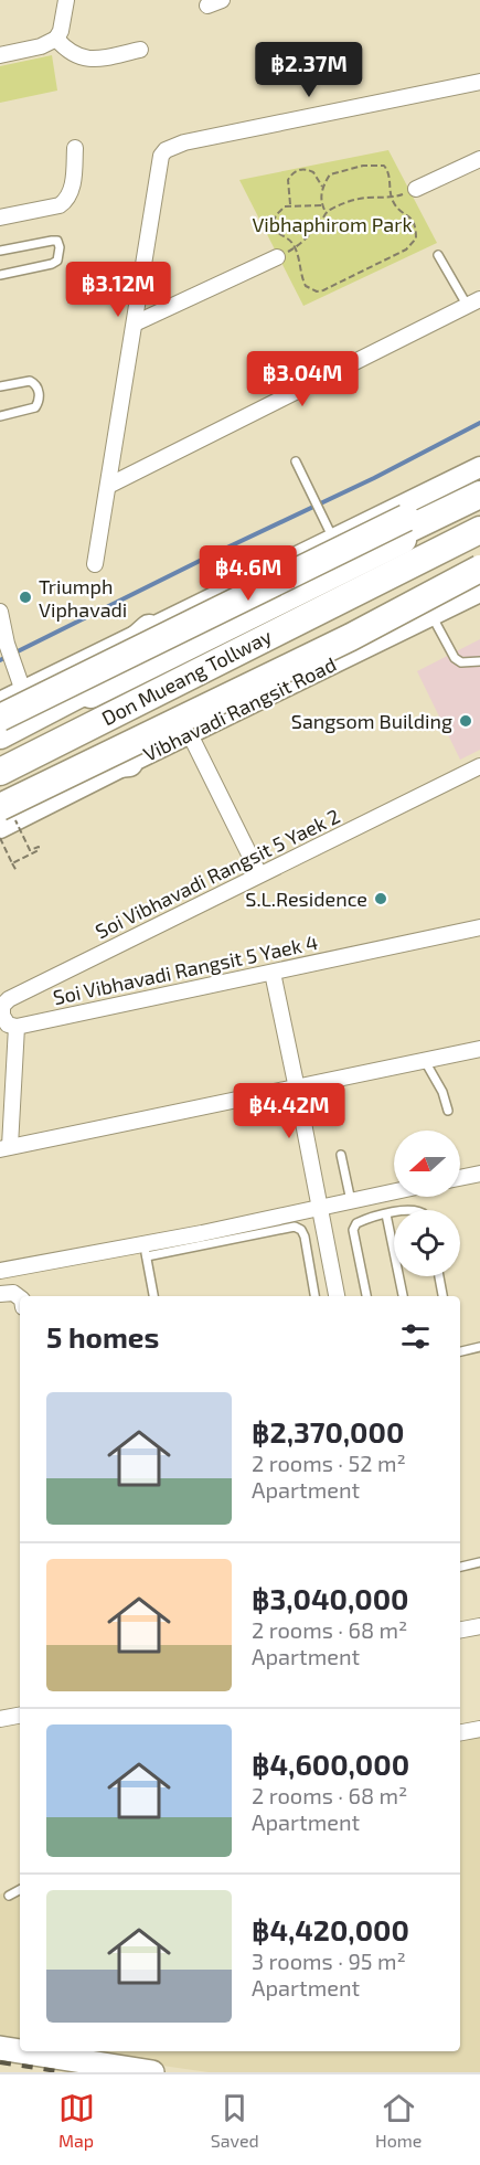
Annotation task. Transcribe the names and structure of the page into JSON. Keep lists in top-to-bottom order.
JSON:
{
  "streets": {
    "highway": ["Don Mueang Tollway", "Vibhavadi Rangsit Road"],
    "street": ["Soi Vibhavadi Rangsit 5 Yaek 2", "Soi Vibhavadi Rangsit 5 Yaek 4"]
  },
  "crossings": [
    ["Soi Vibhavadi Rangsit 5 Yaek 2", "Soi Vibhavadi Rangsit 5 Yaek 4"]
  ],
  "parks": ["Vibhaphirom Park"],
  "places": ["Triumph Viphavadi", "Sangsom Building", "S.L.Residence"],
  "north": "left",
  "page": {
    "price": [
      "฿2.37M",
      "฿3.12M",
      "฿3.04M",
      "฿4.6M",
      "฿4.42M"
    ],
    "heading": "5 homes",
    "list": [
      {
        "name": "฿2,370,000",
        "note": "2 rooms · 52 m² · Apartment"
      },
      {
        "name": "฿3,040,000",
        "note": "2 rooms · 68 m² · Apartment"
      },
      {
        "name": "฿4,600,000",
        "note": "2 rooms · 68 m² · Apartment"
      },
      {
        "name": "฿4,420,000",
        "note": "3 rooms · 95 m² · Apartment"
      }
    ],
    "tabs": ["Map", "Saved", "Home"]
  }
}
